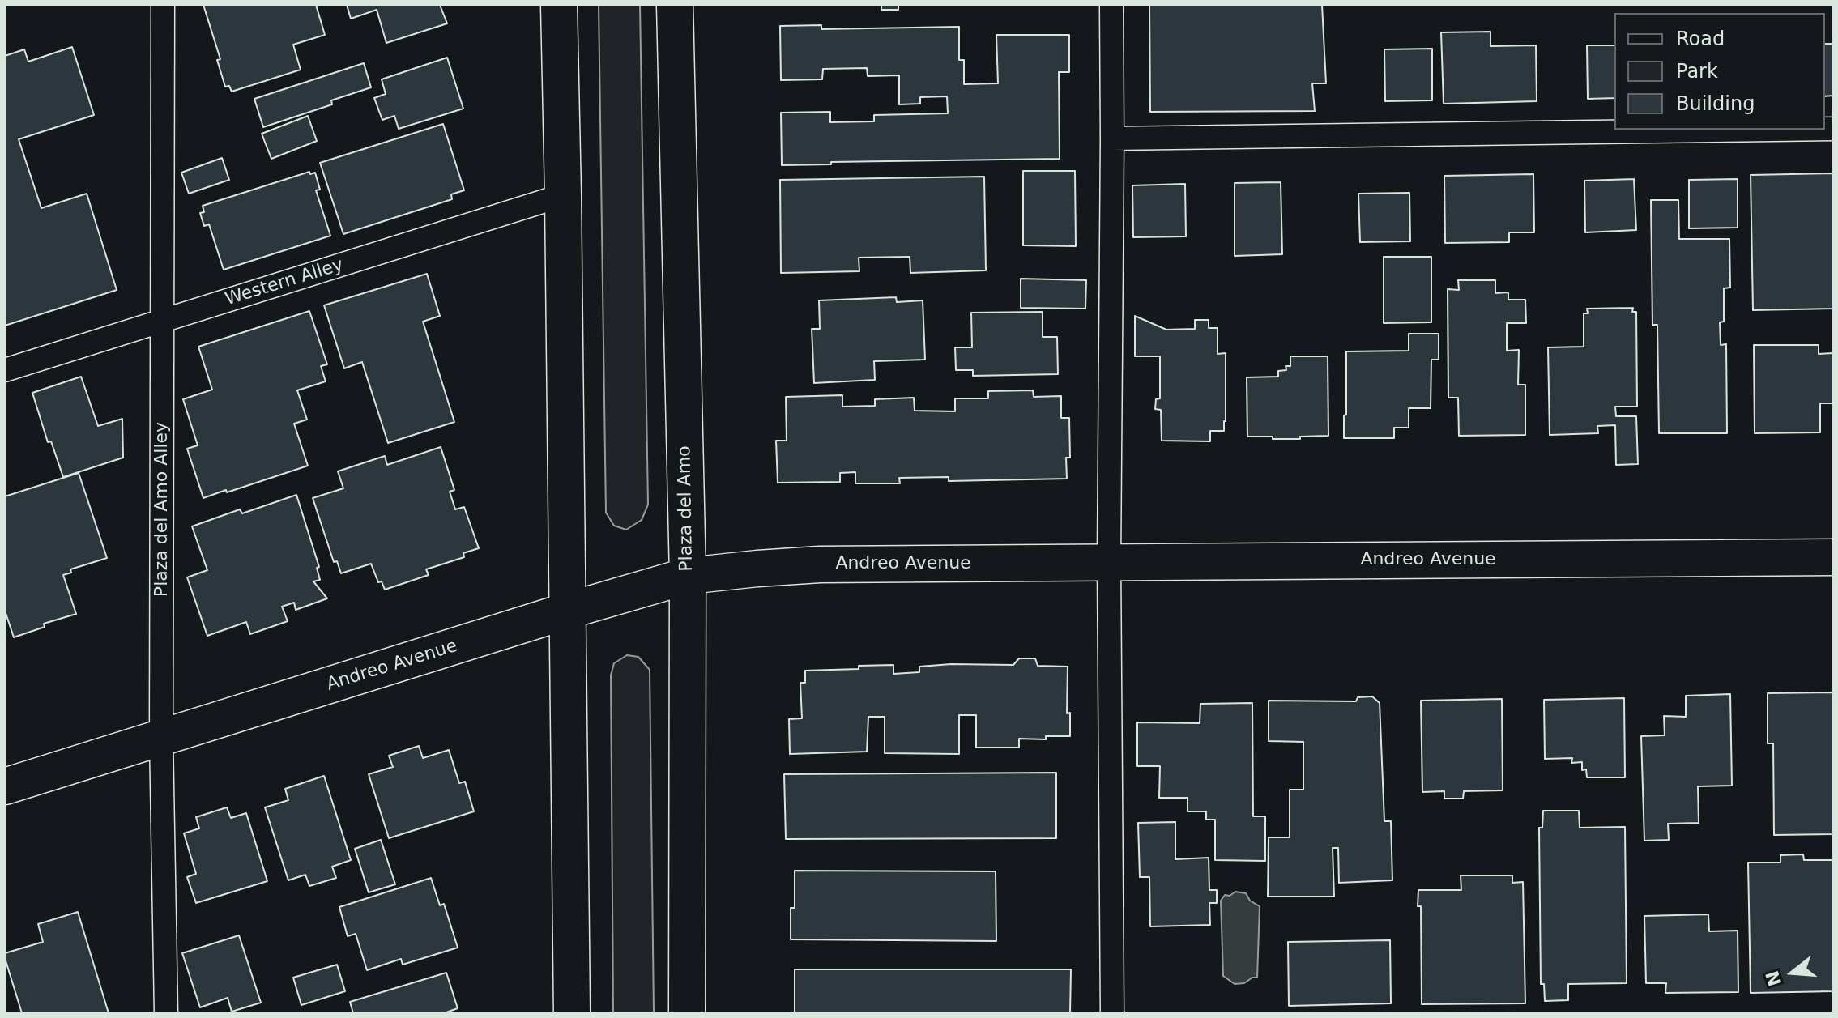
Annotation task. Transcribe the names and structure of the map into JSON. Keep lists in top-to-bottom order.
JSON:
{
  "streets": {
    "main road": ["Plaza del Amo", "Andreo Avenue"],
    "lane": ["Western Alley", "Plaza del Amo Alley"]
  },
  "crossings": [
    ["Western Alley", "Plaza del Amo Alley"],
    ["Plaza del Amo", "Andreo Avenue"],
    ["Plaza del Amo Alley", "Andreo Avenue"]
  ],
  "legend": ["Road", "Park", "Building"],
  "north": "left"
}
